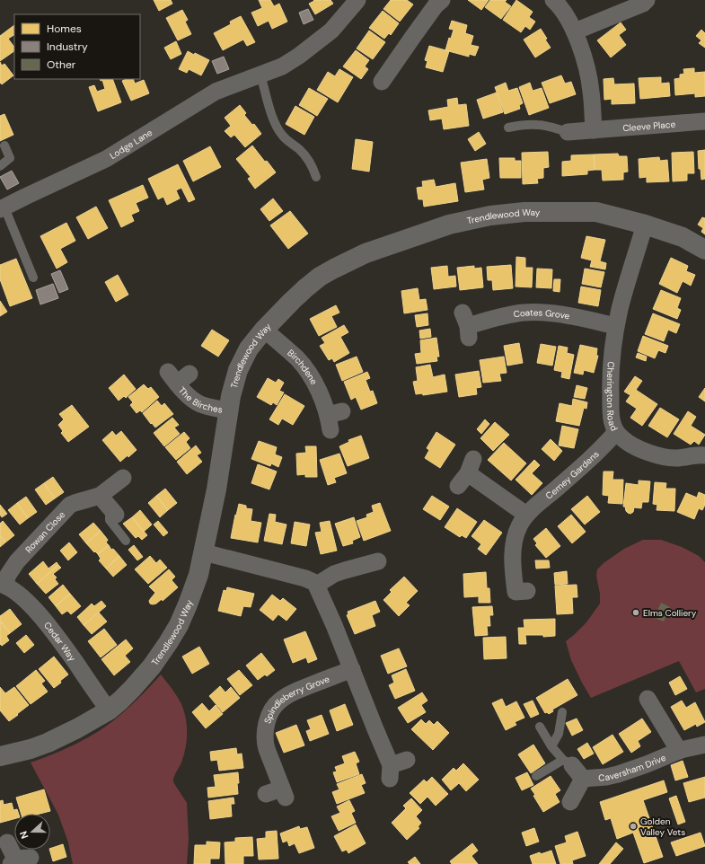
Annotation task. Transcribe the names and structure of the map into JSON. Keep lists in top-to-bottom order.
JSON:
{
  "streets": {
    "street": [
      "Cleeve Place",
      "Lodge Lane",
      "Trendlewood Way",
      "Coates Grove",
      "Birchdene",
      "Cherington Road",
      "The Birches",
      "Cerney Gardens",
      "Rowan Close",
      "Cedar Way",
      "Spindleberry Grove",
      "Caversham Drive"
    ]
  },
  "crossings": [
    ["Trendlewood Way", "Birchdene"],
    ["Trendlewood Way", "Cherington Road"],
    ["Trendlewood Way", "The Birches"],
    ["Trendlewood Way", "Cedar Way"],
    ["Coates Grove", "Cherington Road"],
    ["Cherington Road", "Cerney Gardens"],
    ["Rowan Close", "Cedar Way"]
  ],
  "places": ["Elms Colliery", "Golden Valley Vets"],
  "legend": ["Homes", "Industry", "Other"],
  "north": "left"
}
